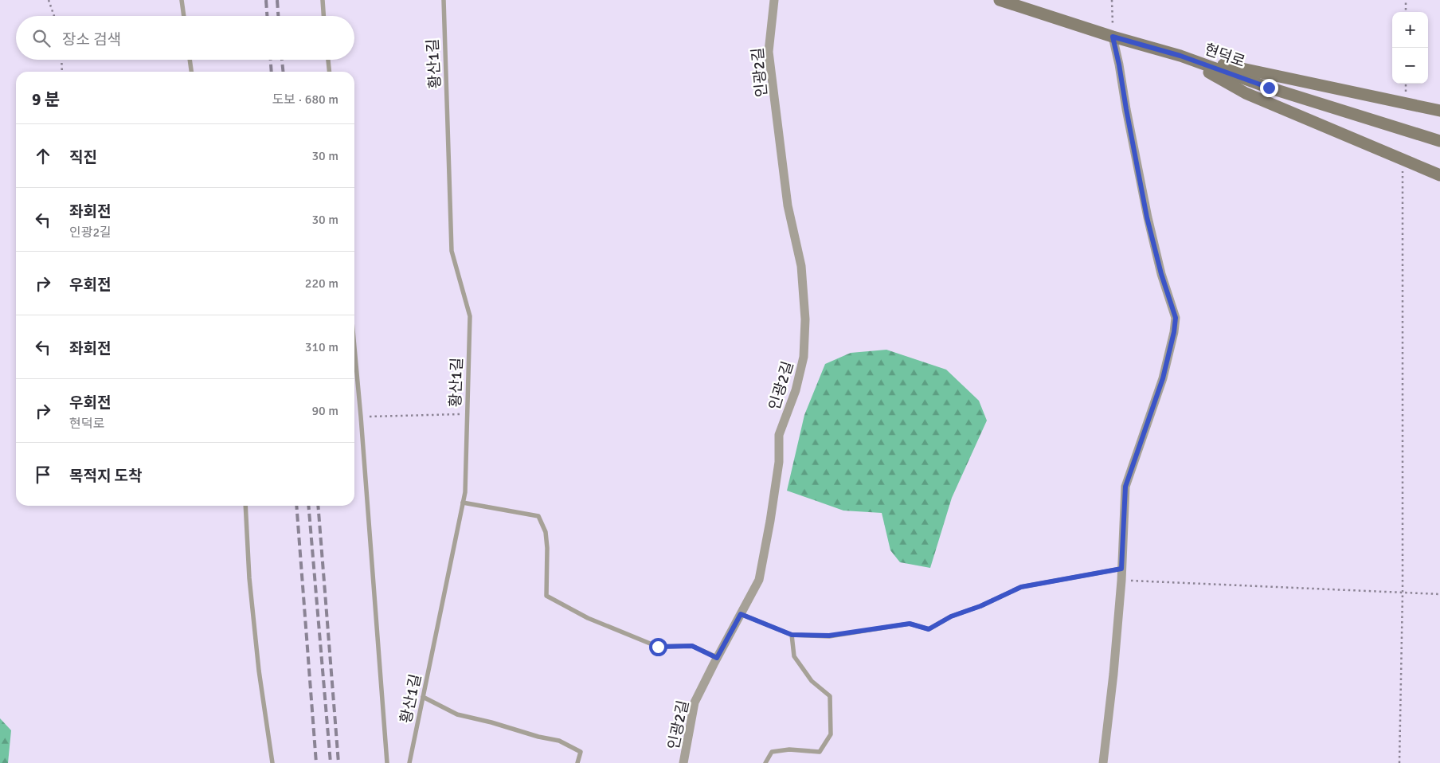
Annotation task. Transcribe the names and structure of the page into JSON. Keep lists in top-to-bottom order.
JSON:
{
  "streets": {
    "street": ["현덕로", "인광2길"],
    "lane": ["황산1길"]
  },
  "page": {
    "map_buttons": ["+", "−"],
    "search": "장소 검색",
    "heading": ["9 분", "도보 · 680 m"],
    "list": [
      ["직진", "30 m"],
      ["좌회전", "인광2길", "30 m"],
      ["우회전", "220 m"],
      ["좌회전", "310 m"],
      ["우회전", "현덕로", "90 m"],
      "목적지 도착"
    ]
  }
}
